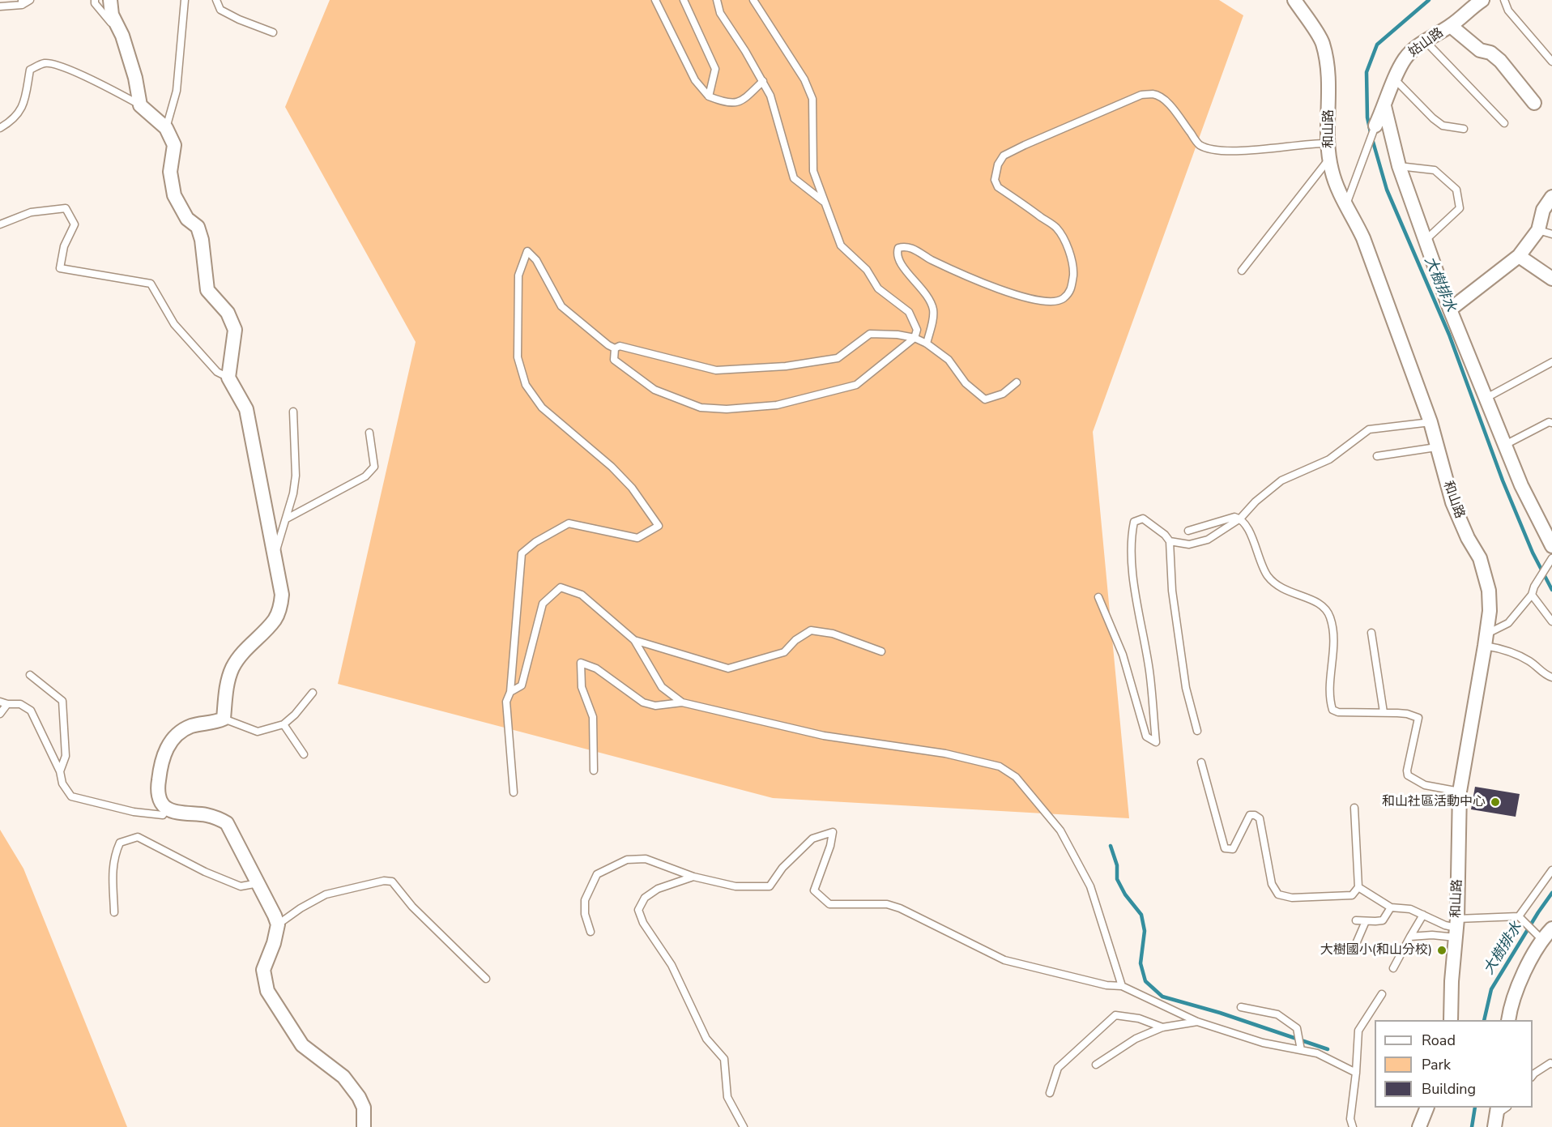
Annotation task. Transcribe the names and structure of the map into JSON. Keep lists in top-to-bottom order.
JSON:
{
  "streets": {
    "street": ["姑山路", "和山路"]
  },
  "water": ["大樹排水"],
  "places": ["和山社區活動中心", "大樹國小(和山分校)"],
  "legend": ["Road", "Park", "Building"]
}
